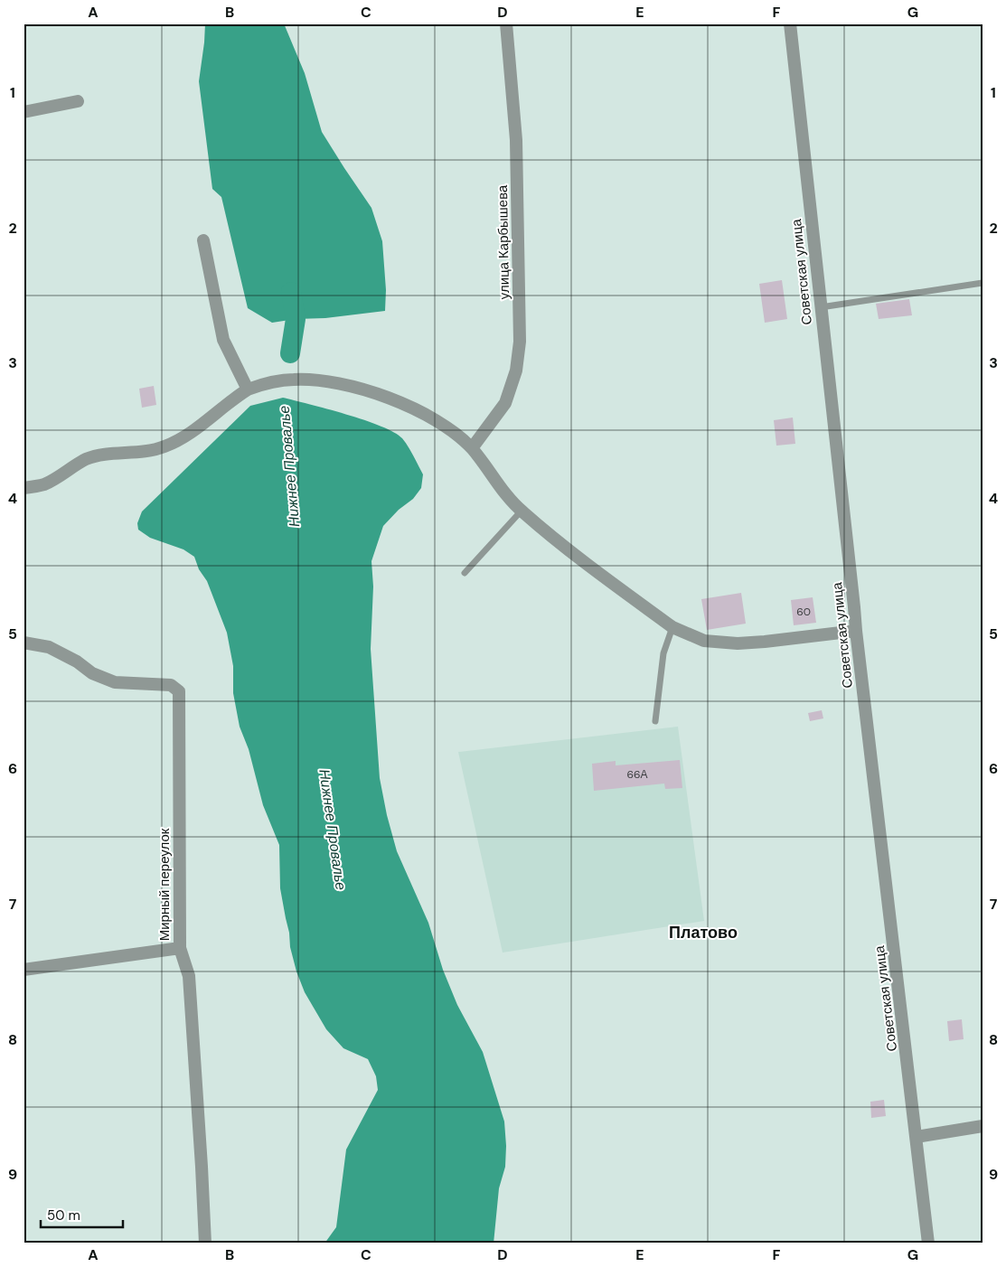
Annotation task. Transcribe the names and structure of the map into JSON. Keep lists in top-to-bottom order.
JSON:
{
  "streets": {
    "street": ["улица Карбышева", "Советская улица", "Мирный переулок"]
  },
  "districts": ["Платово"],
  "water": ["Нижнее Провалье"],
  "house_numbers": ["60", "66А"],
  "scale_bar": "50 m",
  "grid": {
    "columns": [
      "A",
      "B",
      "C",
      "D",
      "E",
      "F",
      "G"
    ],
    "rows": [
      "1",
      "2",
      "3",
      "4",
      "5",
      "6",
      "7",
      "8",
      "9"
    ]
  }
}
